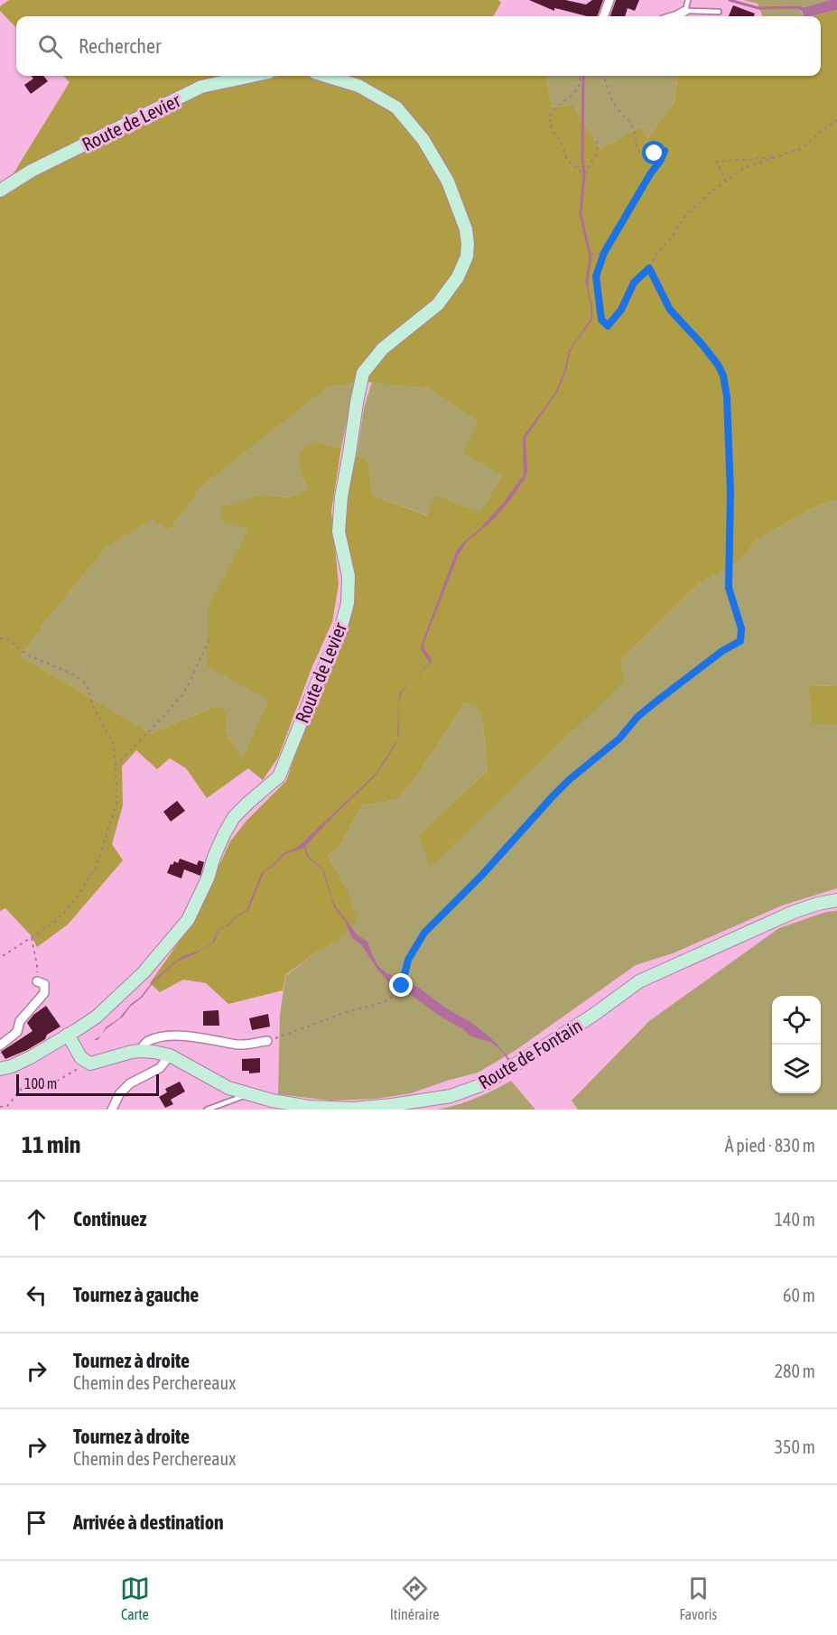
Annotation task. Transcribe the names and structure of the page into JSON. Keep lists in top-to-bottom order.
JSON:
{
  "streets": {
    "street": ["Route de Levier", "Route de Fontain"]
  },
  "scale_bar": "100 m",
  "page": {
    "search": "Rechercher",
    "scale": "100 m",
    "heading": ["11 min", "À pied · 830 m"],
    "list": [
      ["Continuez", "140 m"],
      ["Tournez à gauche", "60 m"],
      ["Tournez à droite", "Chemin des Perchereaux", "280 m"],
      ["Tournez à droite", "Chemin des Perchereaux", "350 m"],
      "Arrivée à destination"
    ],
    "nav": ["Carte", "Itinéraire", "Favoris"]
  }
}
